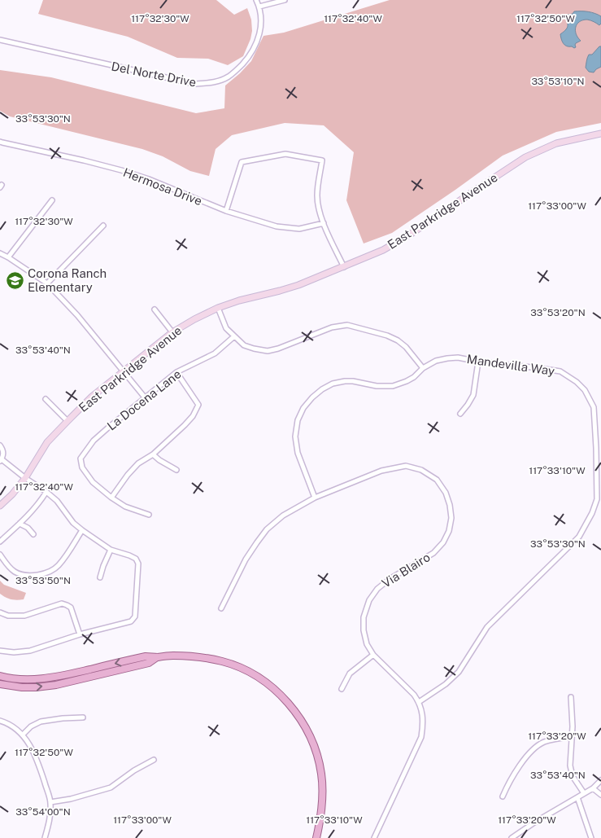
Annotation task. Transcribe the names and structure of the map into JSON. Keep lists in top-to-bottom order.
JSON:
{
  "streets": {
    "main road": ["East Parkridge Avenue"],
    "street": [
      "Del Norte Drive",
      "Hermosa Drive",
      "Mandevilla Way",
      "La Docena Lane",
      "Via Blairo"
    ]
  },
  "crossings": [
    ["Mandevilla Way", "Via Blairo"]
  ],
  "places": {
    "school or university": ["Corona Ranch Elementary"]
  },
  "coordinates": [
    "117°32'30\"W",
    "117°32'40\"W",
    "117°32'50\"W",
    "33°53'10\"N",
    "33°53'30\"N",
    "117°33'00\"W",
    "33°53'20\"N",
    "33°53'40\"N",
    "117°33'10\"W",
    "33°53'50\"N",
    "117°33'20\"W",
    "33°54'00\"N"
  ]
}
